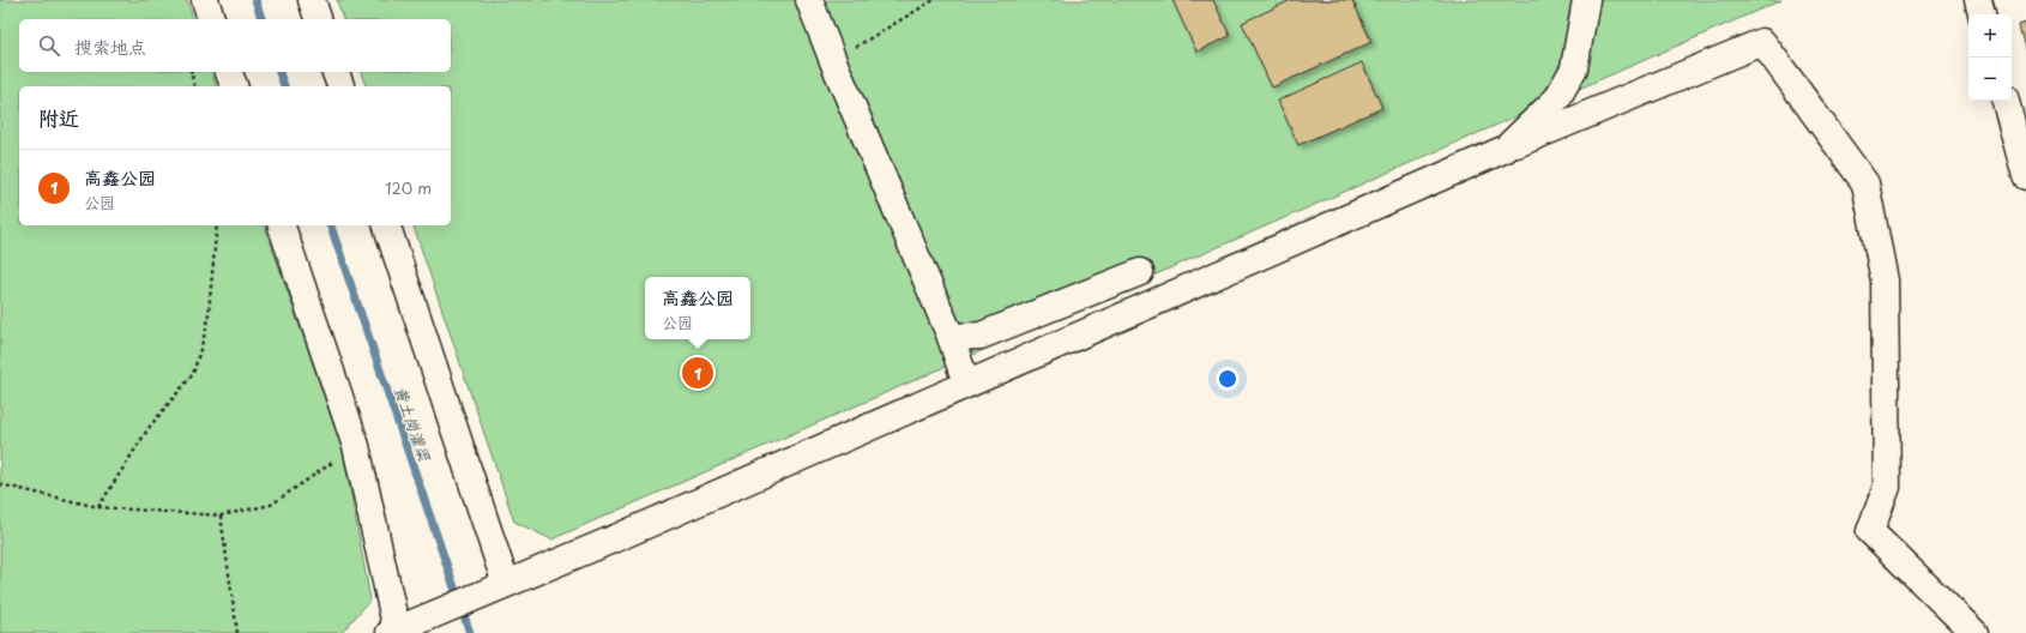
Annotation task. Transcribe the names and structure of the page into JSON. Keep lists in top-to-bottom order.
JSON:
{
  "water": ["黄土岗灌渠"],
  "page": {
    "map_buttons": ["+", "−"],
    "search": "搜索地点",
    "heading": "附近",
    "list": [
      {
        "mark": "1",
        "name": "高鑫公园",
        "note": "公园",
        "value": "120 m"
      }
    ],
    "popup": ["高鑫公园", "公园"],
    "pins": "1"
  }
}
